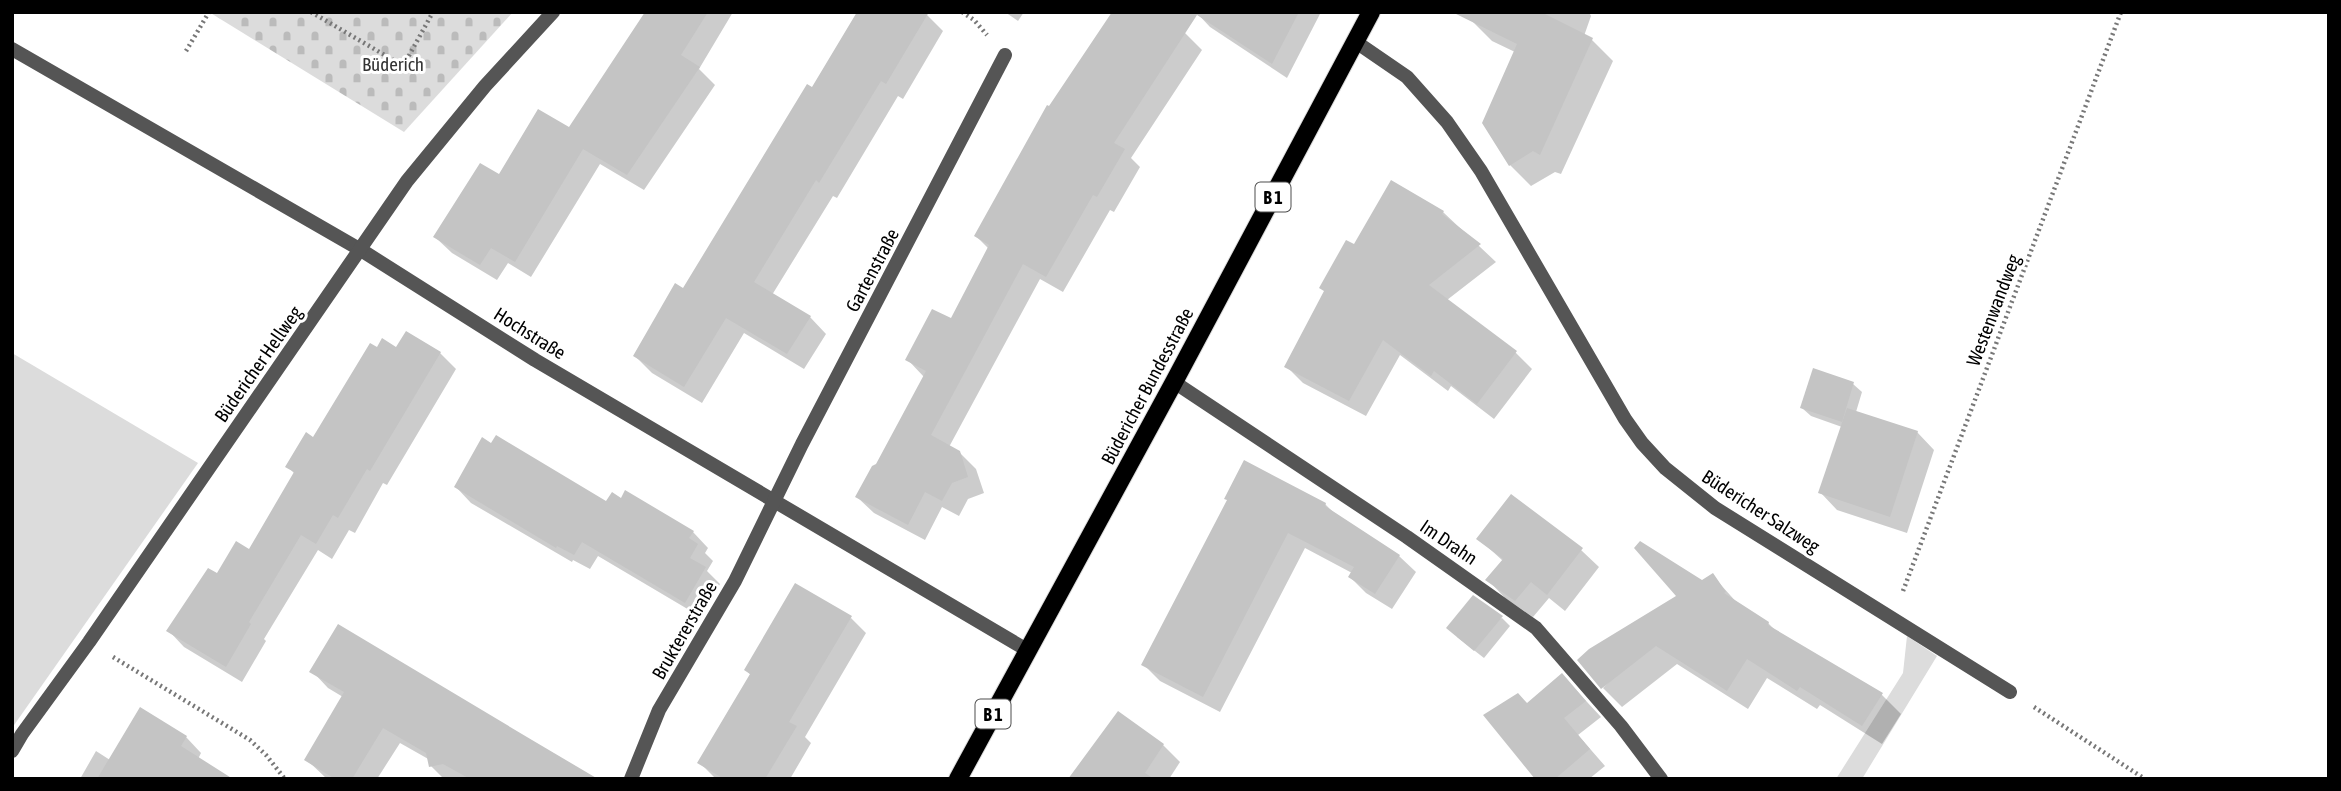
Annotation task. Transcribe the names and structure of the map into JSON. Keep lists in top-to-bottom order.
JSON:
{
  "streets": {
    "main road": ["B 1", "Büdericher Bundesstraße"],
    "street": [
      "Gartenstraße",
      "Hochstraße",
      "Büdericher Hellweg",
      "Büdericher Salzweg",
      "Im Drahn",
      "Bruktererstraße"
    ],
    "path": ["Westenwandweg"]
  },
  "crossings": [
    ["Gartenstraße", "Hochstraße"],
    ["Gartenstraße", "Bruktererstraße"],
    ["Westenwandweg", "Büdericher Salzweg"],
    ["Hochstraße", "Büdericher Hellweg"],
    ["Hochstraße", "Büdericher Bundesstraße"],
    ["Hochstraße", "Bruktererstraße"],
    ["Büdericher Bundesstraße", "Büdericher Salzweg"],
    ["Büdericher Bundesstraße", "Im Drahn"]
  ],
  "parks": ["Büderich"]
}
